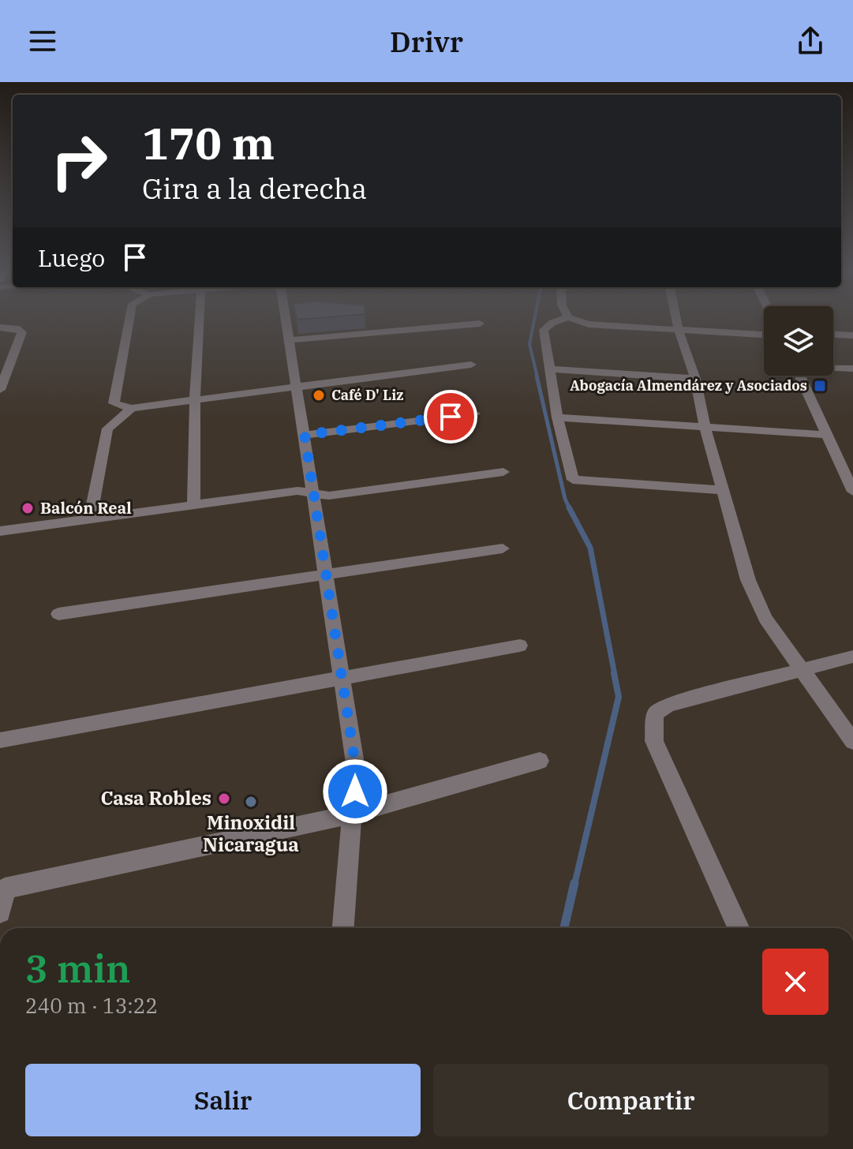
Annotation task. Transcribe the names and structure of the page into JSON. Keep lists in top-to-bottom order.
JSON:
{
  "places": {
    "transit": ["Abogacía Almendárez y Asociados"],
    "other": [
      "Café D' Liz",
      "Balcón Real",
      "Casa Robles",
      "Minoxidil Nicaragua"
    ]
  },
  "page": {
    "header": "Drivr",
    "turn": ["170 m", "Gira a la derecha"],
    "then": "Luego",
    "heading": ["3 min", "240 m · 13:22"],
    "buttons": ["Salir", "Compartir"]
  }
}
